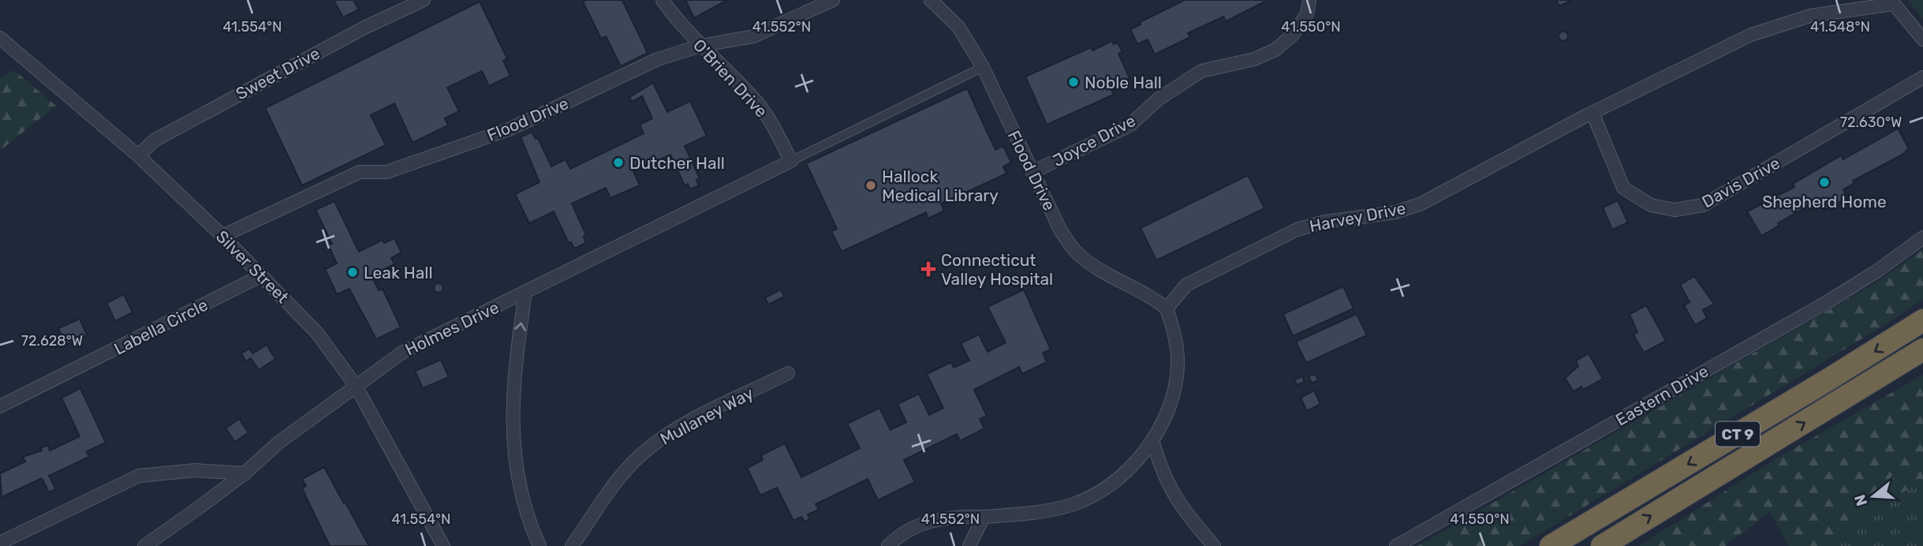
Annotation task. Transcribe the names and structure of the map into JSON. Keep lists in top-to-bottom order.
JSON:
{
  "streets": {
    "highway": ["CT 9"],
    "street": [
      "Sweet Drive",
      "O'Brien Drive",
      "Flood Drive",
      "Joyce Drive",
      "Davis Drive",
      "Harvey Drive",
      "Silver Street",
      "Labella Circle",
      "Holmes Drive",
      "Eastern Drive",
      "Mullaney Way"
    ]
  },
  "crossings": [
    ["Sweet Drive", "Silver Street"],
    ["O'Brien Drive", "Flood Drive"],
    ["O'Brien Drive", "Holmes Drive"],
    ["Flood Drive", "Joyce Drive"],
    ["Flood Drive", "Harvey Drive"],
    ["Flood Drive", "Silver Street"],
    ["Davis Drive", "Harvey Drive"],
    ["Silver Street", "Labella Circle"],
    ["Silver Street", "Holmes Drive"]
  ],
  "places": {
    "other": [
      "Noble Hall",
      "Dutcher Hall",
      "Shepherd Home",
      "Hallock Medical Library",
      "Leak Hall"
    ],
    "health": ["Connecticut Valley Hospital"]
  },
  "north": "left",
  "coordinates": [
    "41.554°N",
    "41.552°N",
    "41.550°N",
    "41.548°N",
    "72.630°W",
    "72.628°W"
  ]
}
